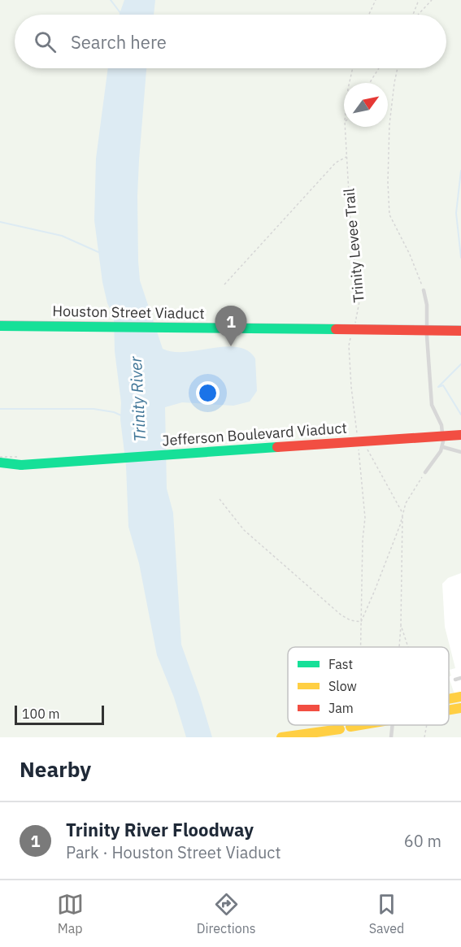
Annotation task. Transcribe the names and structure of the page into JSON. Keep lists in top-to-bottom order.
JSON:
{
  "streets": {
    "main road": ["Houston Street Viaduct", "Jefferson Boulevard Viaduct"],
    "path": ["Trinity Levee Trail"]
  },
  "water": ["Trinity River"],
  "legend": ["Fast", "Slow", "Jam"],
  "scale_bar": "100 m",
  "north": "top right",
  "page": {
    "search": "Search here",
    "pins": "1",
    "scale": "100 m",
    "heading": "Nearby",
    "list": [
      {
        "mark": "1",
        "name": "Trinity River Floodway",
        "note": "Park · Houston Street Viaduct",
        "value": "60 m"
      }
    ],
    "nav": ["Map", "Directions", "Saved"]
  }
}
